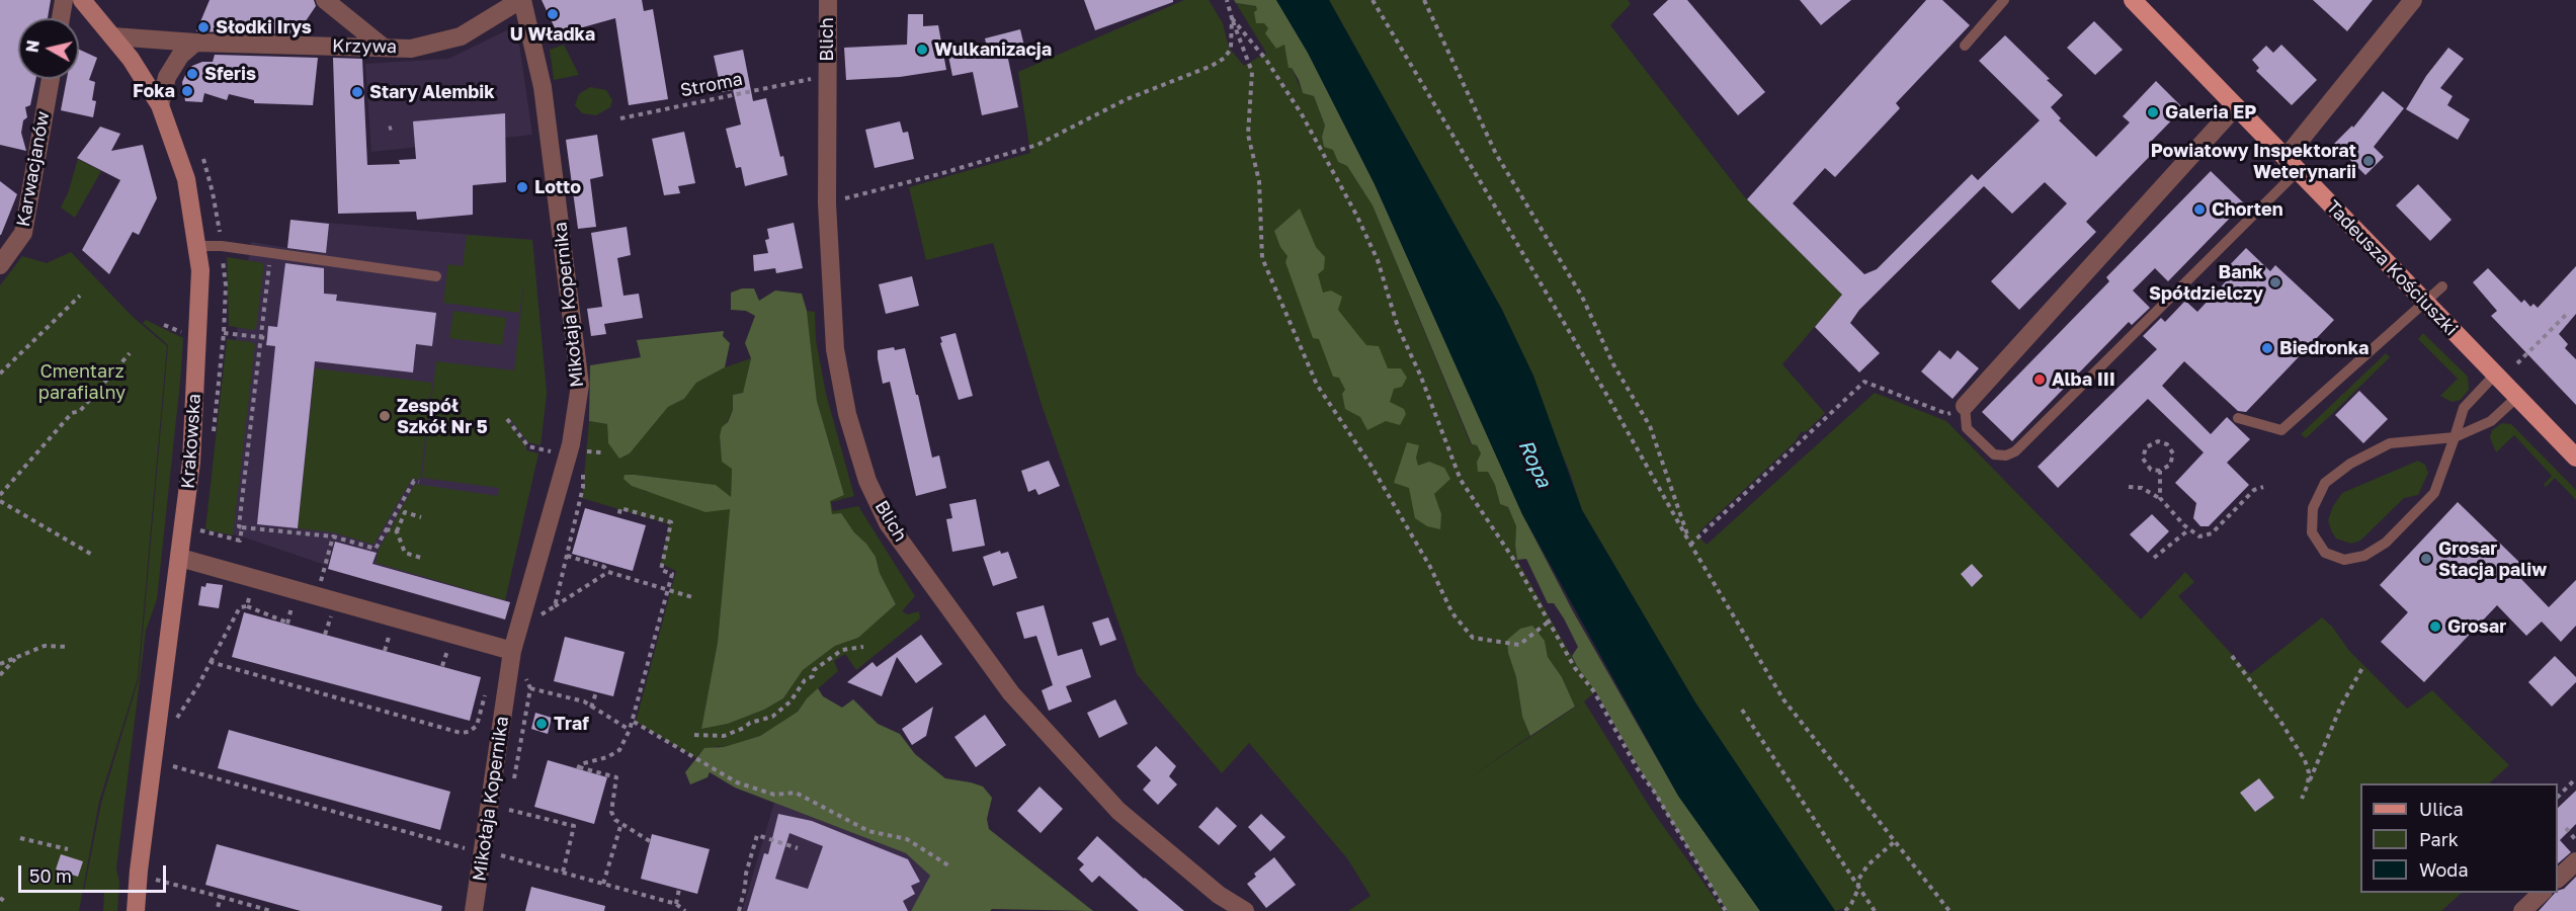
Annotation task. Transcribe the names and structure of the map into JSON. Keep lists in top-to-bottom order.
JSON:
{
  "streets": {
    "main road": ["Tadeusza Kościuszki"],
    "street": [
      "Blich",
      "Krzywa",
      "Karwacjanów",
      "Mikołaja Kopernika",
      "Krakowska"
    ],
    "path": ["Stroma"]
  },
  "crossings": [
    ["Krzywa", "Mikołaja Kopernika"],
    ["Krzywa", "Krakowska"]
  ],
  "water": ["Ropa"],
  "parks": ["Cmentarz parafialny"],
  "places": [
    "U Władka",
    "Słodki Irys",
    "Wulkanizacja",
    "Sferis",
    "Foka",
    "Stary Alembik",
    "Galeria EP",
    "Powiatowy Inspektorat Weterynarii",
    "Lotto",
    "Chorten",
    "Bank Spółdzielczy",
    "Biedronka",
    "Alba III",
    "Zespół Szkół Nr 5",
    "Grosar Stacja paliw",
    "Grosar",
    "Traf"
  ],
  "legend": ["Ulica", "Park", "Woda"],
  "scale_bar": "50 m",
  "north": "left"
}
